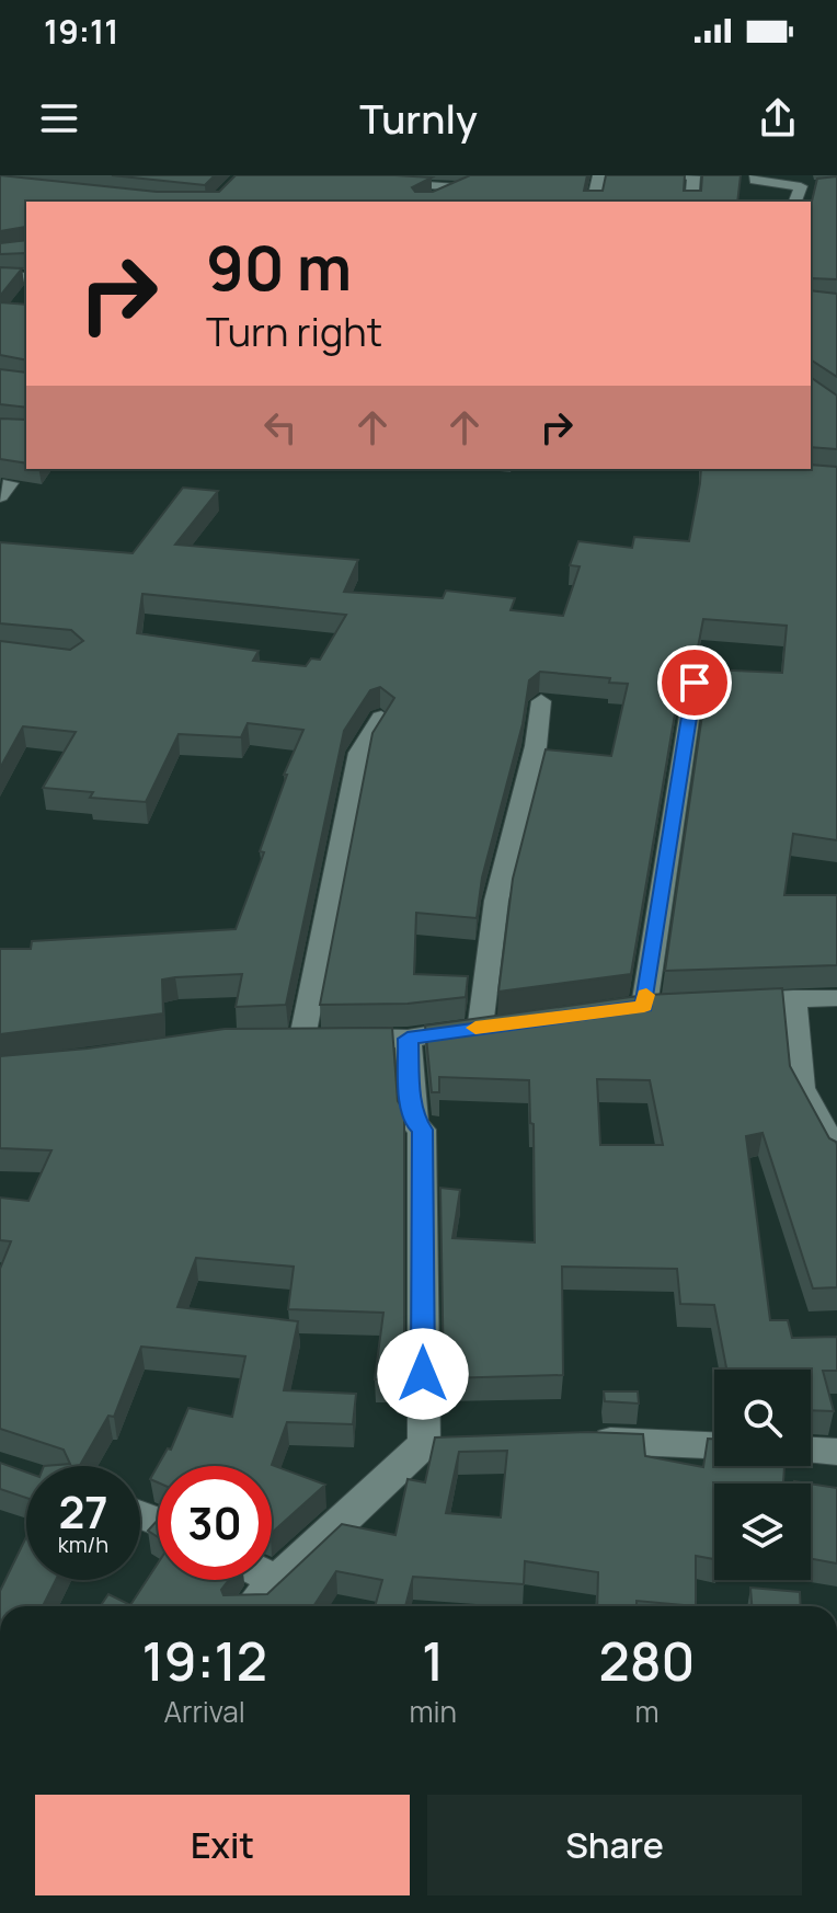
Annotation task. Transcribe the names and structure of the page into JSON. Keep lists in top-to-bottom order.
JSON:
{
  "page": {
    "status": "19:11",
    "header": "Turnly",
    "turn": ["90 m", "Turn right"],
    "speed": "27 km/h",
    "limit": "30",
    "eta": [
      "19:12",
      "Arrival",
      "1",
      "min",
      "280",
      "m"
    ],
    "buttons": ["Exit", "Share"]
  }
}
